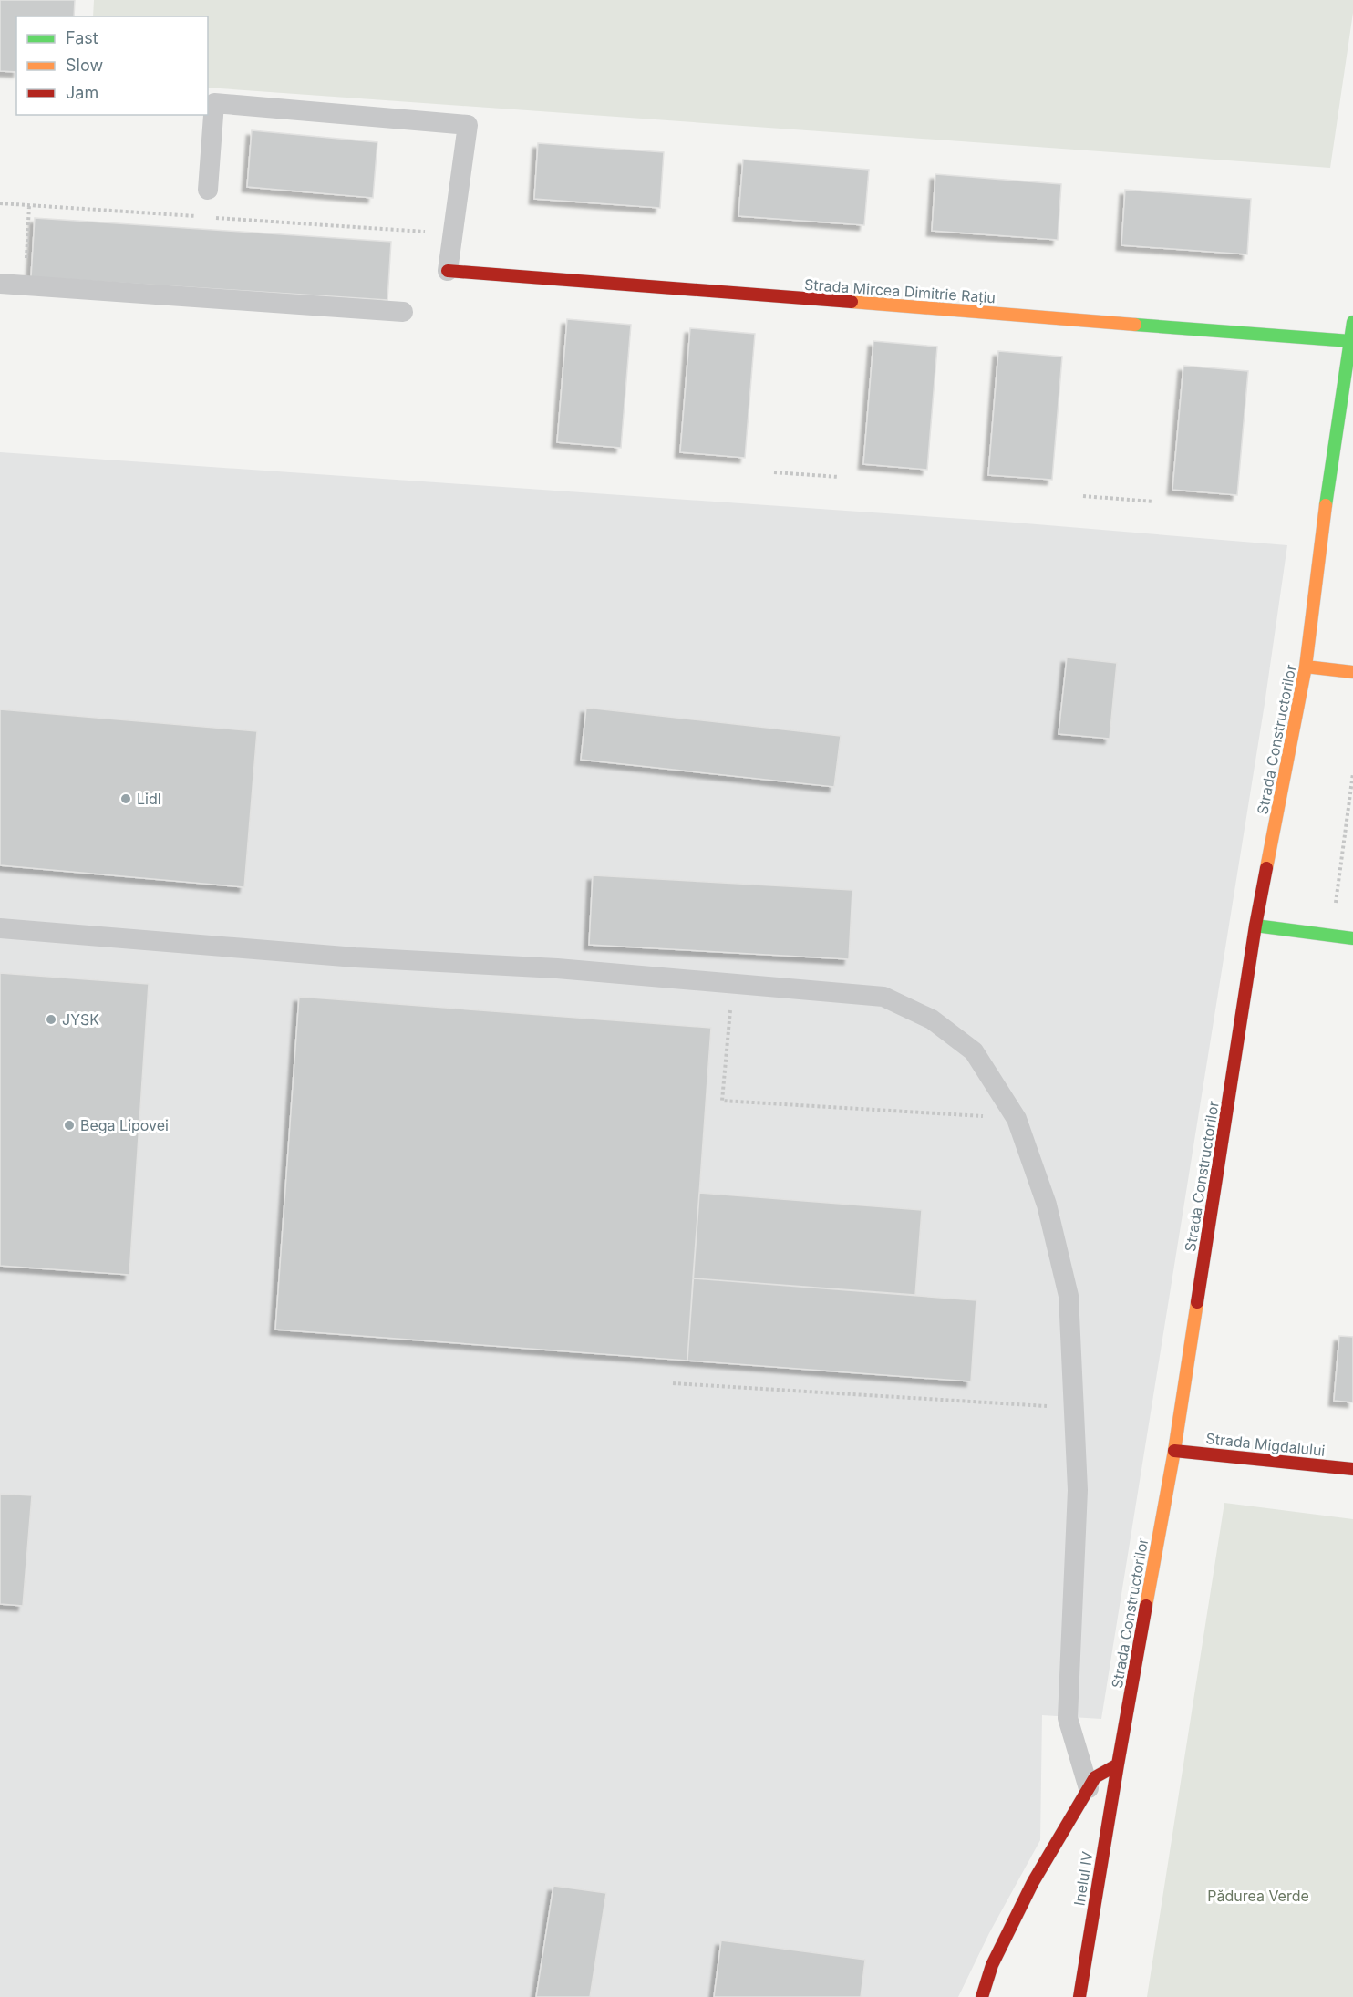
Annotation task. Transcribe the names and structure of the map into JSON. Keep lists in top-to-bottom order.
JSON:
{
  "streets": {
    "main road": [
      "Strada Mircea Dimitrie Rațiu",
      "Strada Constructorilor",
      "Strada Migdalului",
      "Inelul IV"
    ]
  },
  "crossings": [
    ["Strada Mircea Dimitrie Rațiu", "Strada Constructorilor"],
    ["Strada Constructorilor", "Strada Migdalului"],
    ["Strada Constructorilor", "Inelul IV"]
  ],
  "parks": ["Pădurea Verde"],
  "places": ["Lidl", "JYSK", "Bega Lipovei"],
  "legend": ["Fast", "Slow", "Jam"]
}
